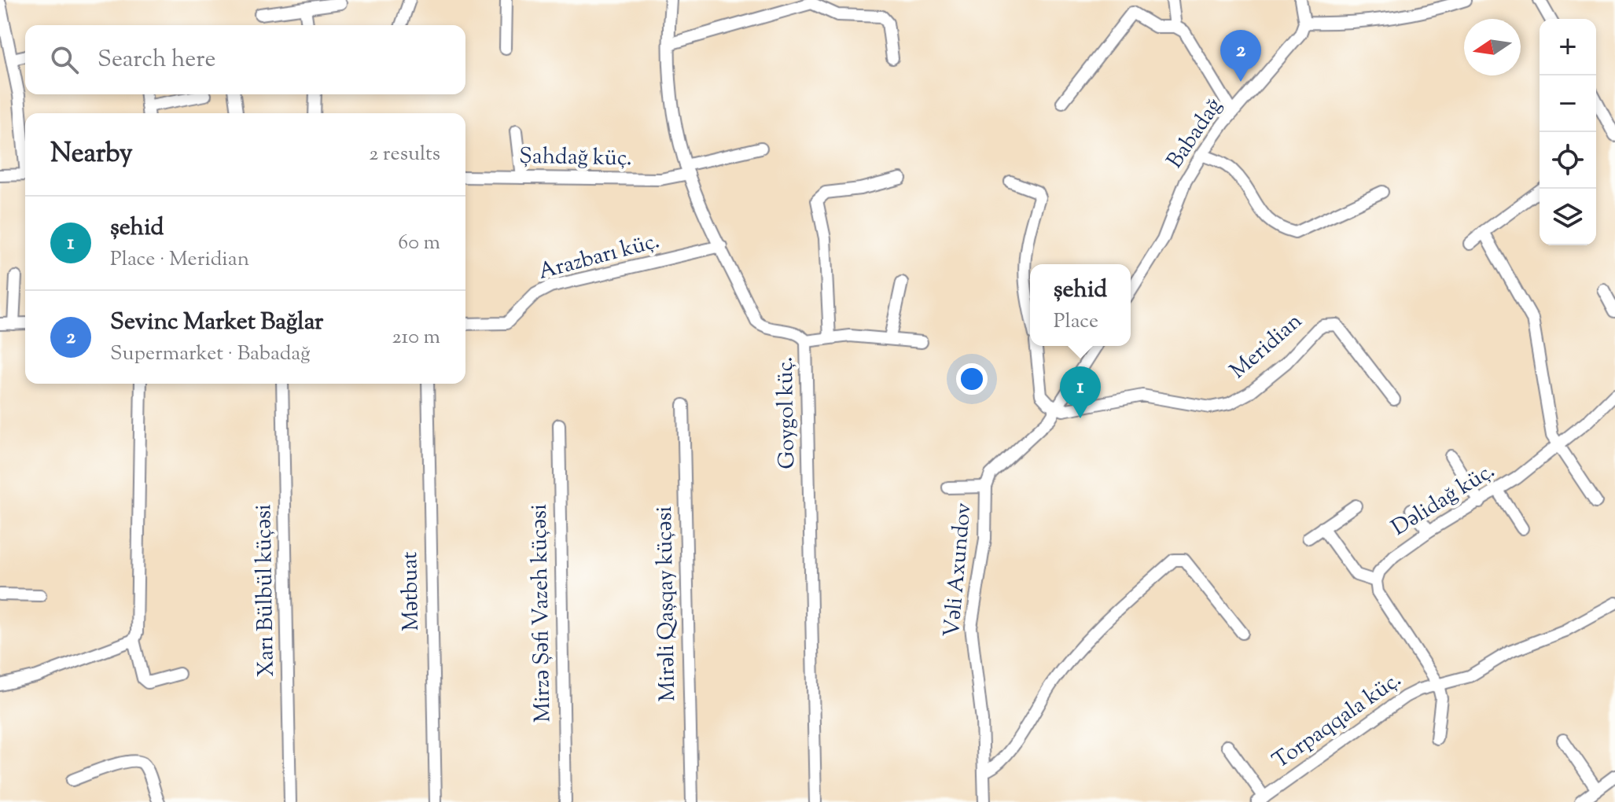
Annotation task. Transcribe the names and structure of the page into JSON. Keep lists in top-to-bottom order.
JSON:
{
  "streets": {
    "street": [
      "Babadağ",
      "Şahdağ küç.",
      "Arazbarı küç.",
      "Meridian",
      "Goygol küç.",
      "Dəlidağ küç.",
      "Vəli Axundov",
      "Xarı Bülbül küçəsi",
      "Mətbuat",
      "Mirəli Qaşqay küçəsi",
      "Mirzə Şəfi Vazeh küçəsi",
      "Torpaqqala küç."
    ]
  },
  "crossings": [
    ["Şahdağ küç.", "Goygol küç."],
    ["Arazbarı küç.", "Goygol küç."],
    ["Meridian", "Vəli Axundov"]
  ],
  "north": "left",
  "page": {
    "map_buttons": ["+", "−"],
    "search": "Search here",
    "pins": ["2", "1"],
    "heading": ["Nearby", "2 results"],
    "list": [
      {
        "mark": "1",
        "name": "şehid",
        "note": "Place · Meridian",
        "value": "60 m"
      },
      {
        "mark": "2",
        "name": "Sevinc Market Bağlar",
        "note": "Supermarket · Babadağ",
        "value": "210 m"
      }
    ],
    "popup": ["şehid", "Place"]
  }
}
